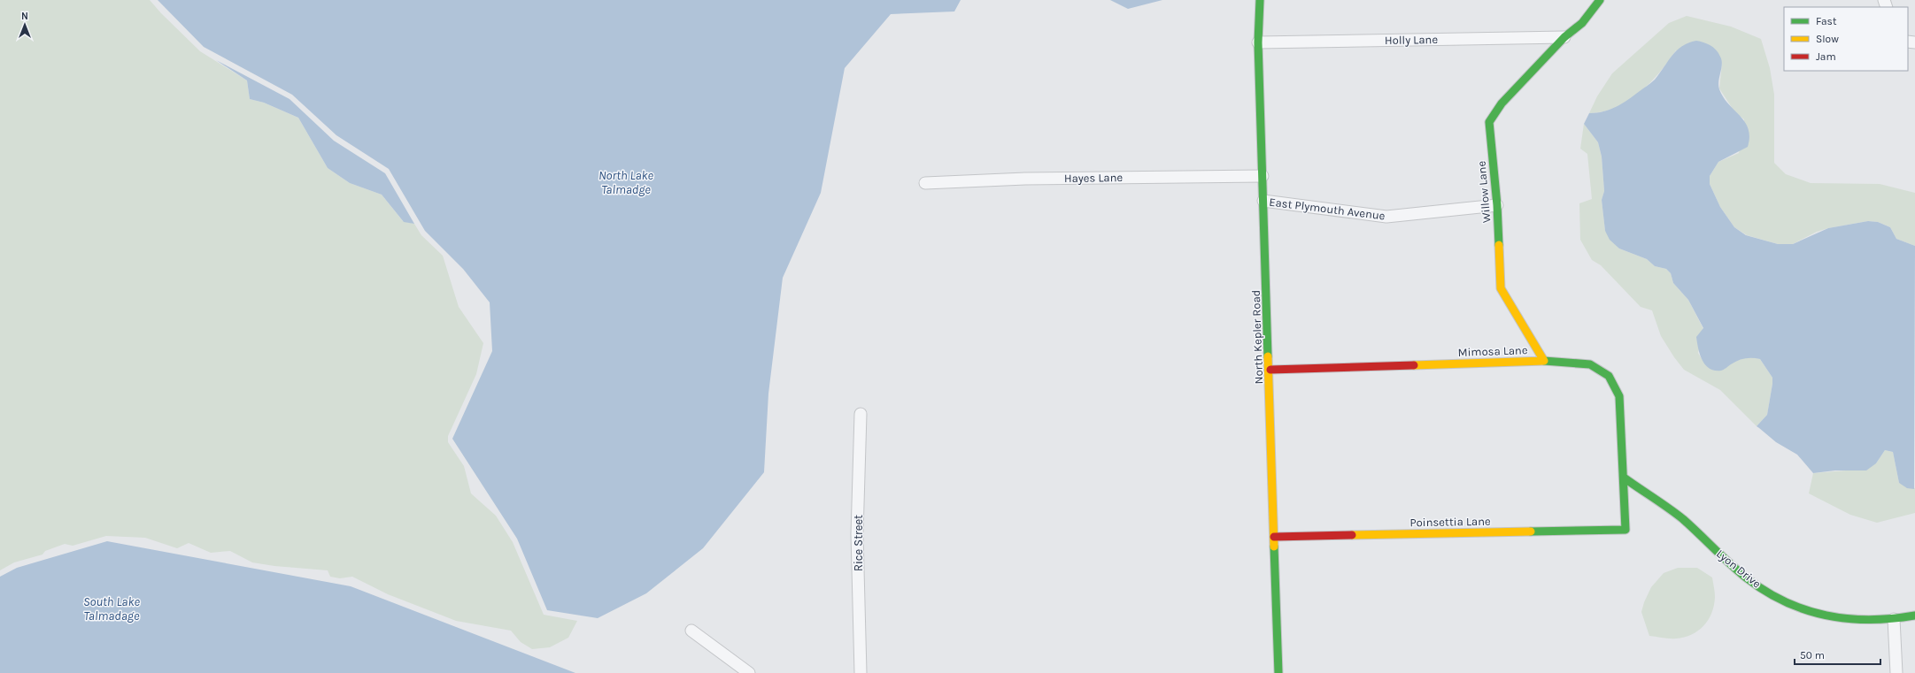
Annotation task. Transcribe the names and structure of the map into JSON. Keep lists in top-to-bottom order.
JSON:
{
  "streets": {
    "street": [
      "Holly Lane",
      "Hayes Lane",
      "Willow Lane",
      "East Plymouth Avenue",
      "North Kepler Road",
      "Mimosa Lane",
      "Poinsettia Lane",
      "Rice Street",
      "Lyon Drive"
    ]
  },
  "crossings": [
    ["Holly Lane", "Willow Lane"],
    ["Holly Lane", "North Kepler Road"],
    ["Hayes Lane", "North Kepler Road"],
    ["Willow Lane", "East Plymouth Avenue"],
    ["Willow Lane", "Mimosa Lane"],
    ["East Plymouth Avenue", "North Kepler Road"],
    ["North Kepler Road", "Mimosa Lane"],
    ["North Kepler Road", "Poinsettia Lane"],
    ["Mimosa Lane", "Poinsettia Lane"],
    ["Mimosa Lane", "Lyon Drive"]
  ],
  "water": ["North Lake Talmadge", "South Lake Talmadage"],
  "legend": ["Fast", "Slow", "Jam"],
  "scale_bar": "50 m",
  "north": "top"
}
